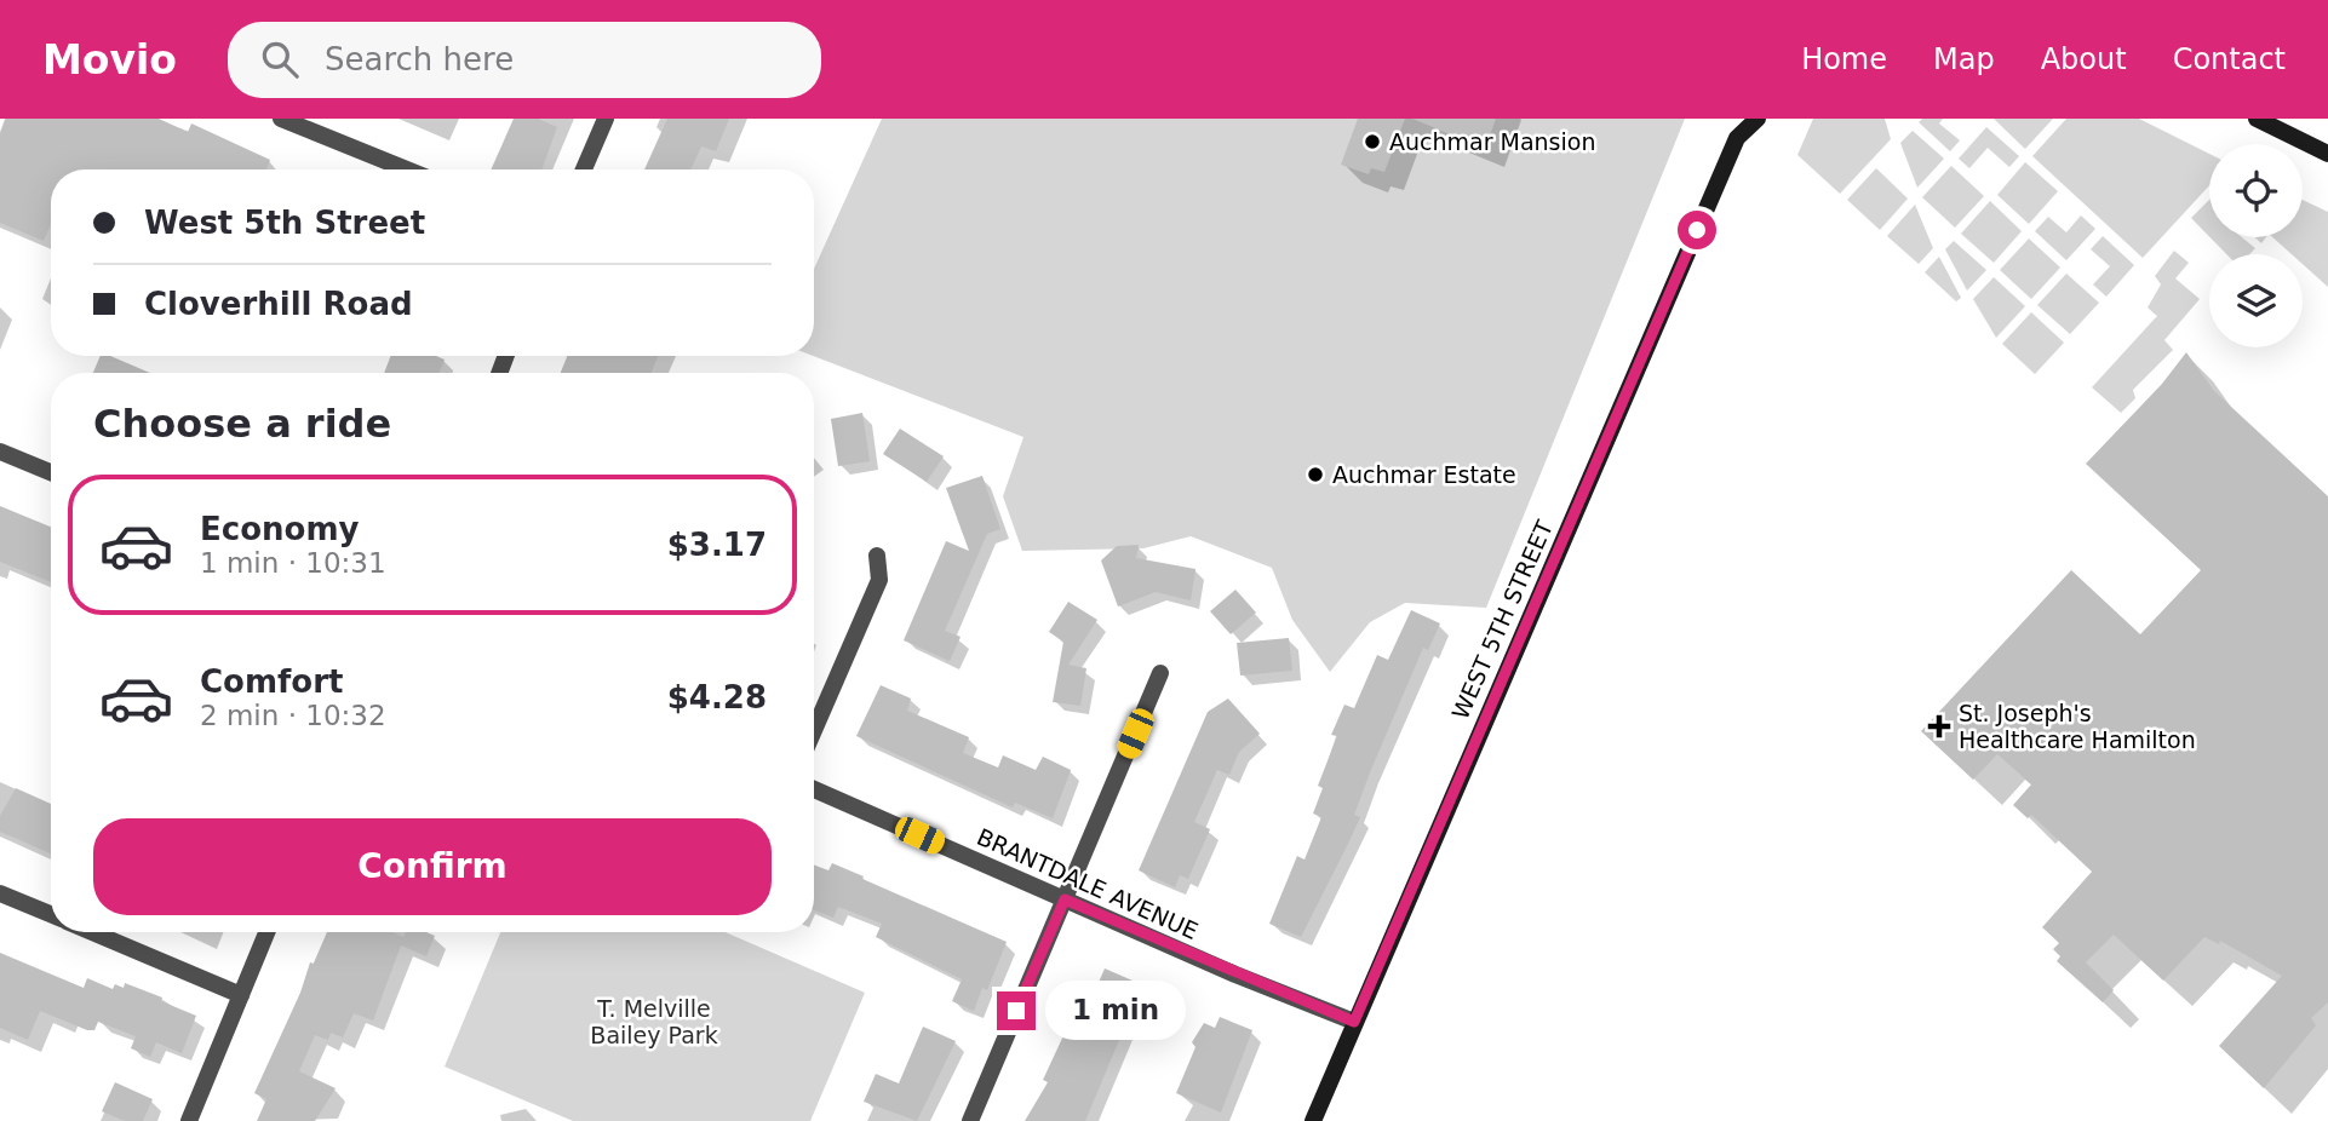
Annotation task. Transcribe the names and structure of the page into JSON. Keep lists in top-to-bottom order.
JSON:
{
  "streets": {
    "main road": ["WEST 5TH STREET"],
    "street": ["BRANTDALE AVENUE"]
  },
  "crossings": [
    ["WEST 5TH STREET", "BRANTDALE AVENUE"]
  ],
  "parks": ["T. Melville Bailey Park"],
  "places": {
    "other": ["Auchmar Mansion", "Auchmar Estate"],
    "health": ["St. Joseph's Healthcare Hamilton"]
  },
  "page": {
    "header": "Movio",
    "search": "Search here",
    "nav": [
      "Home",
      "Map",
      "About",
      "Contact"
    ],
    "banner": ["West 5th Street", "Cloverhill Road"],
    "heading": "Choose a ride",
    "list": [
      {
        "name": "Economy",
        "note": "1 min · 10:31",
        "value": "$3.17"
      },
      {
        "name": "Comfort",
        "note": "2 min · 10:32",
        "value": "$4.28"
      }
    ],
    "buttons": "Confirm",
    "bubble": "1 min"
  }
}
